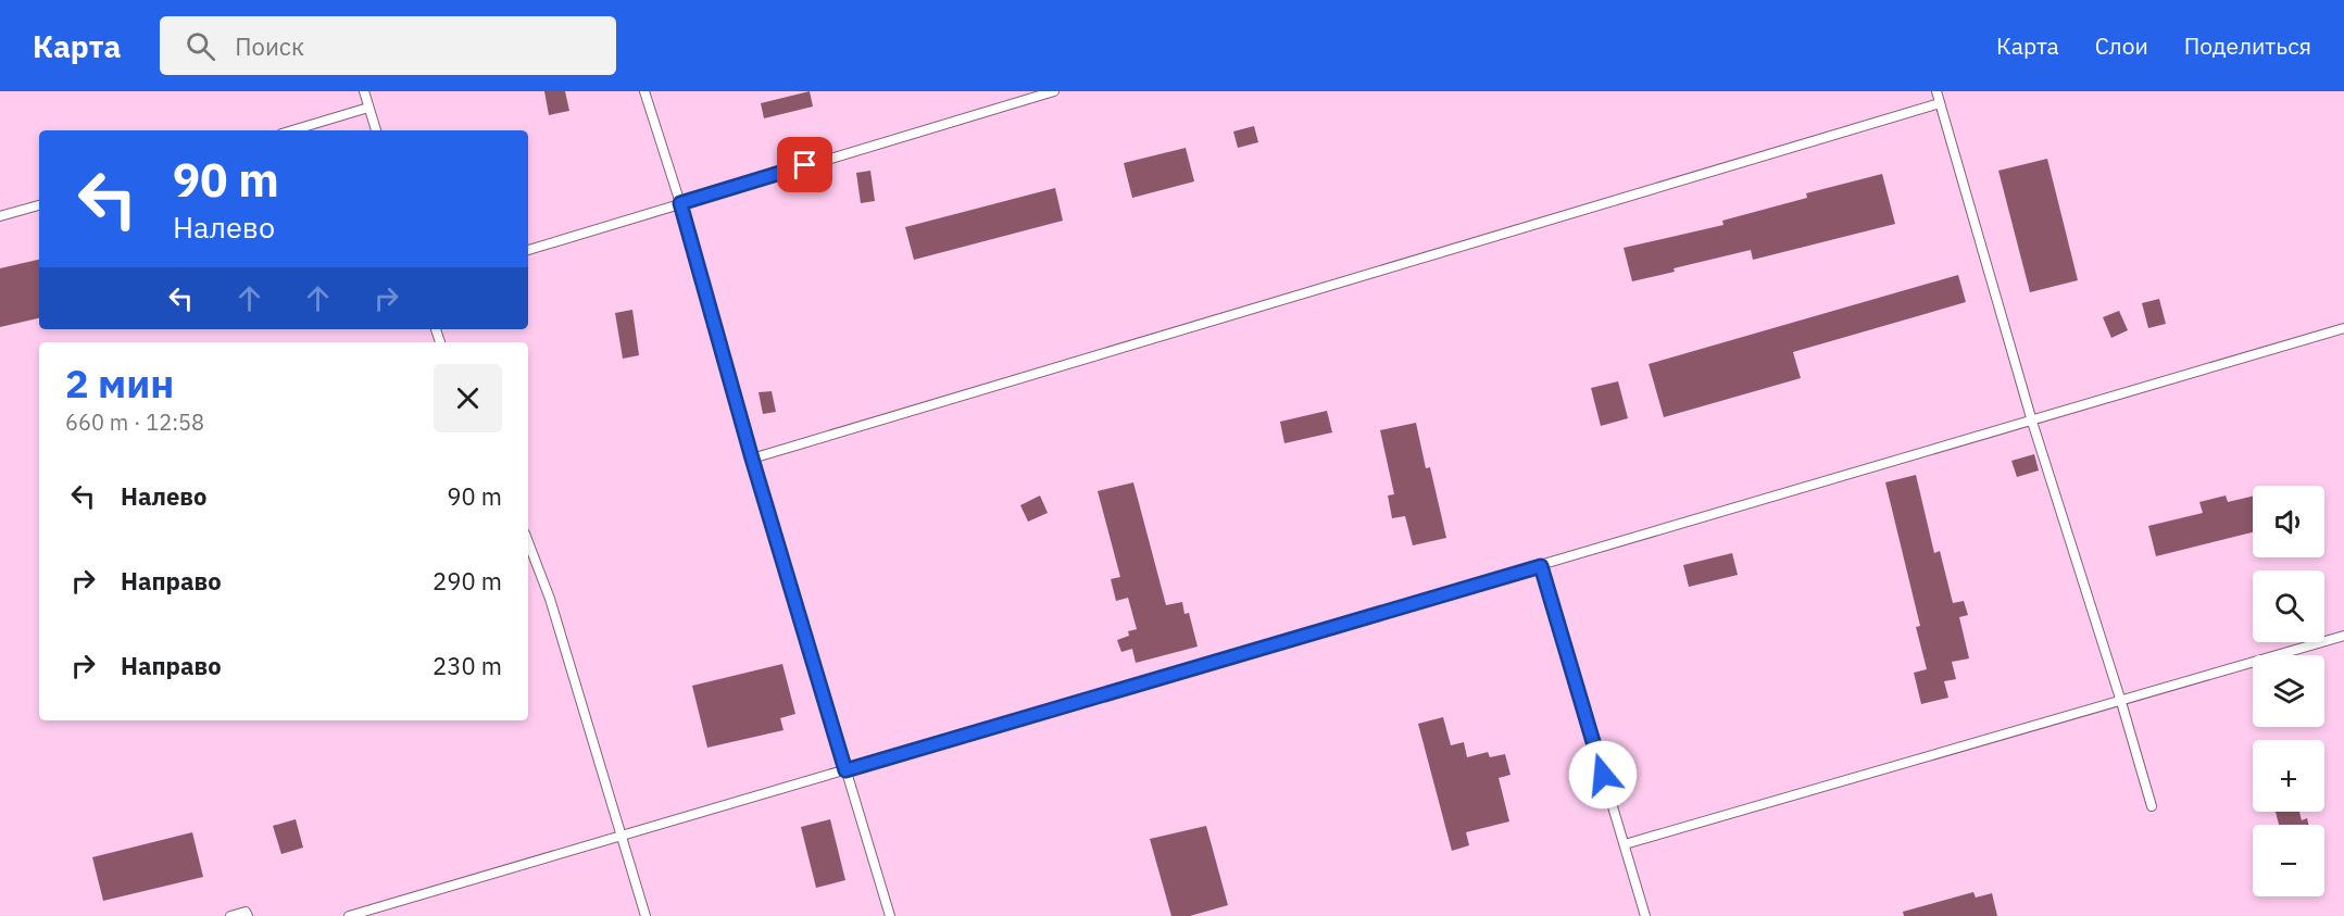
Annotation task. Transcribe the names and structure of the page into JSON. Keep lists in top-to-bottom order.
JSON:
{
  "page": {
    "header": "Карта",
    "search": "Поиск",
    "nav": ["Карта", "Слои", "Поделиться"],
    "turn": ["90 m", "Налево"],
    "heading": ["2 мин", "660 m · 12:58"],
    "list": [
      {
        "name": "Налево",
        "value": "90 m"
      },
      {
        "name": "Направо",
        "value": "290 m"
      },
      {
        "name": "Направо",
        "value": "230 m"
      }
    ],
    "map_buttons": ["+", "−"]
  }
}
